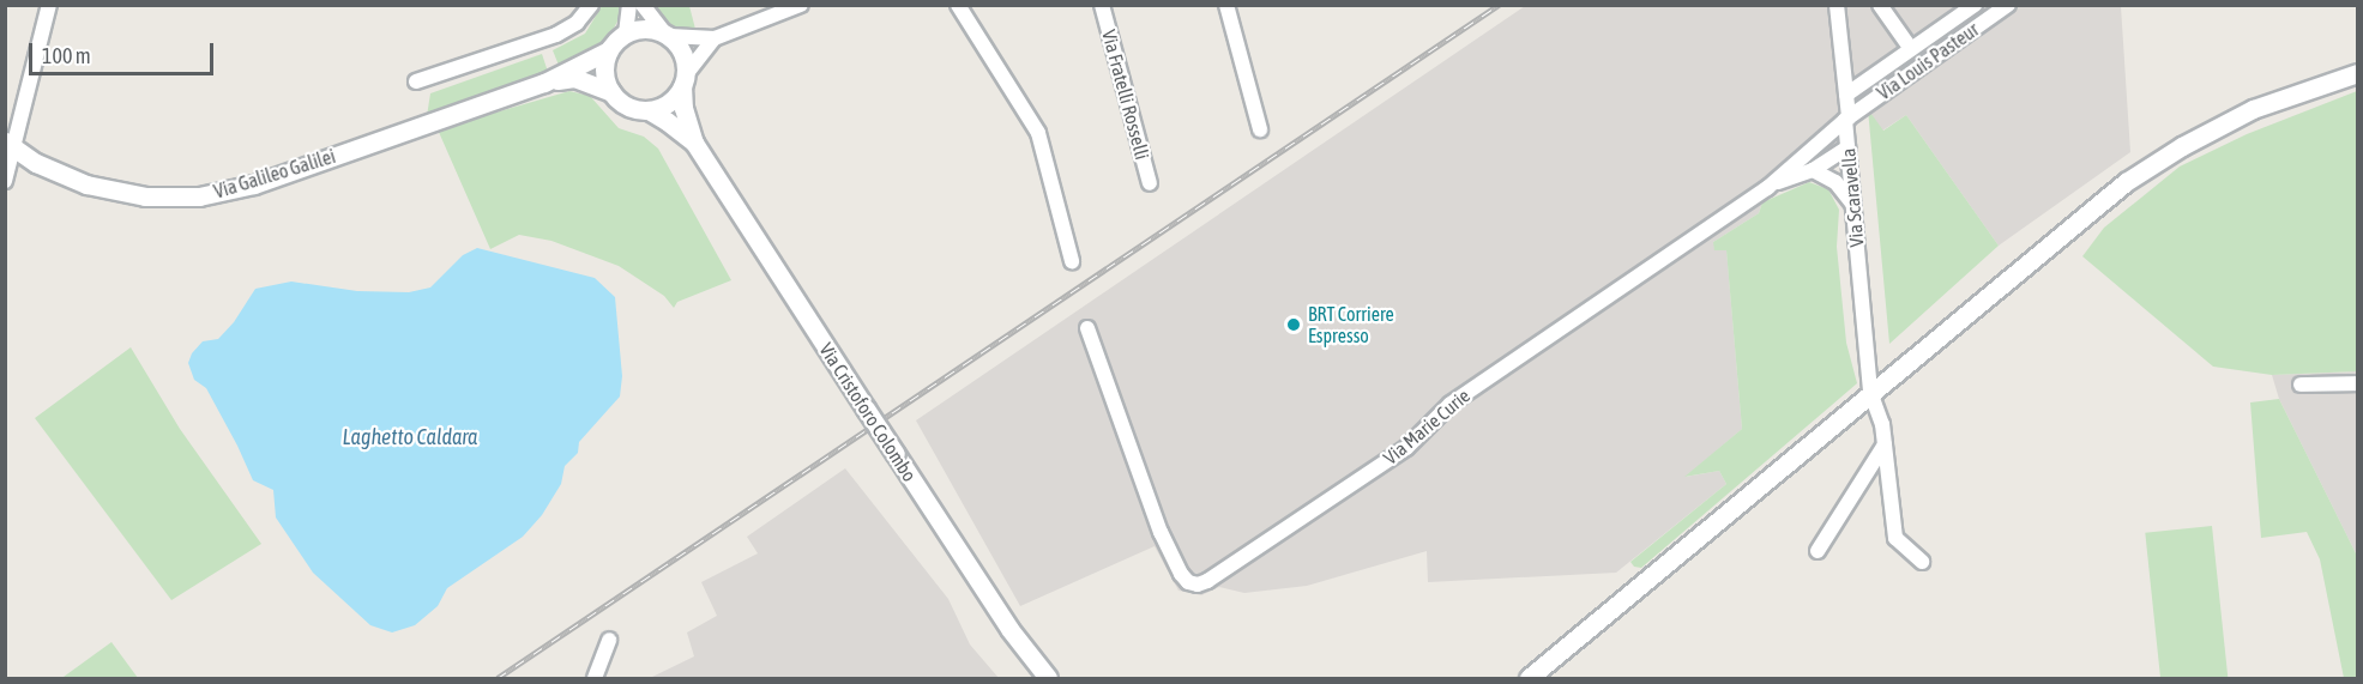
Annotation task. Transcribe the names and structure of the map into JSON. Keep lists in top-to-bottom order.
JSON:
{
  "streets": {
    "street": [
      "Via Louis Pasteur",
      "Via Fratelli Rosselli",
      "Via Galileo Galilei",
      "Via Scaravella",
      "Via Cristoforo Colombo",
      "Via Marie Curie"
    ]
  },
  "crossings": [
    ["Via Louis Pasteur", "Via Scaravella"],
    ["Via Louis Pasteur", "Via Marie Curie"],
    ["Via Galileo Galilei", "Via Cristoforo Colombo"],
    ["Via Scaravella", "Via Marie Curie"]
  ],
  "water": ["Laghetto Caldara"],
  "places": ["BRT Corriere Espresso"],
  "scale_bar": "100 m"
}
